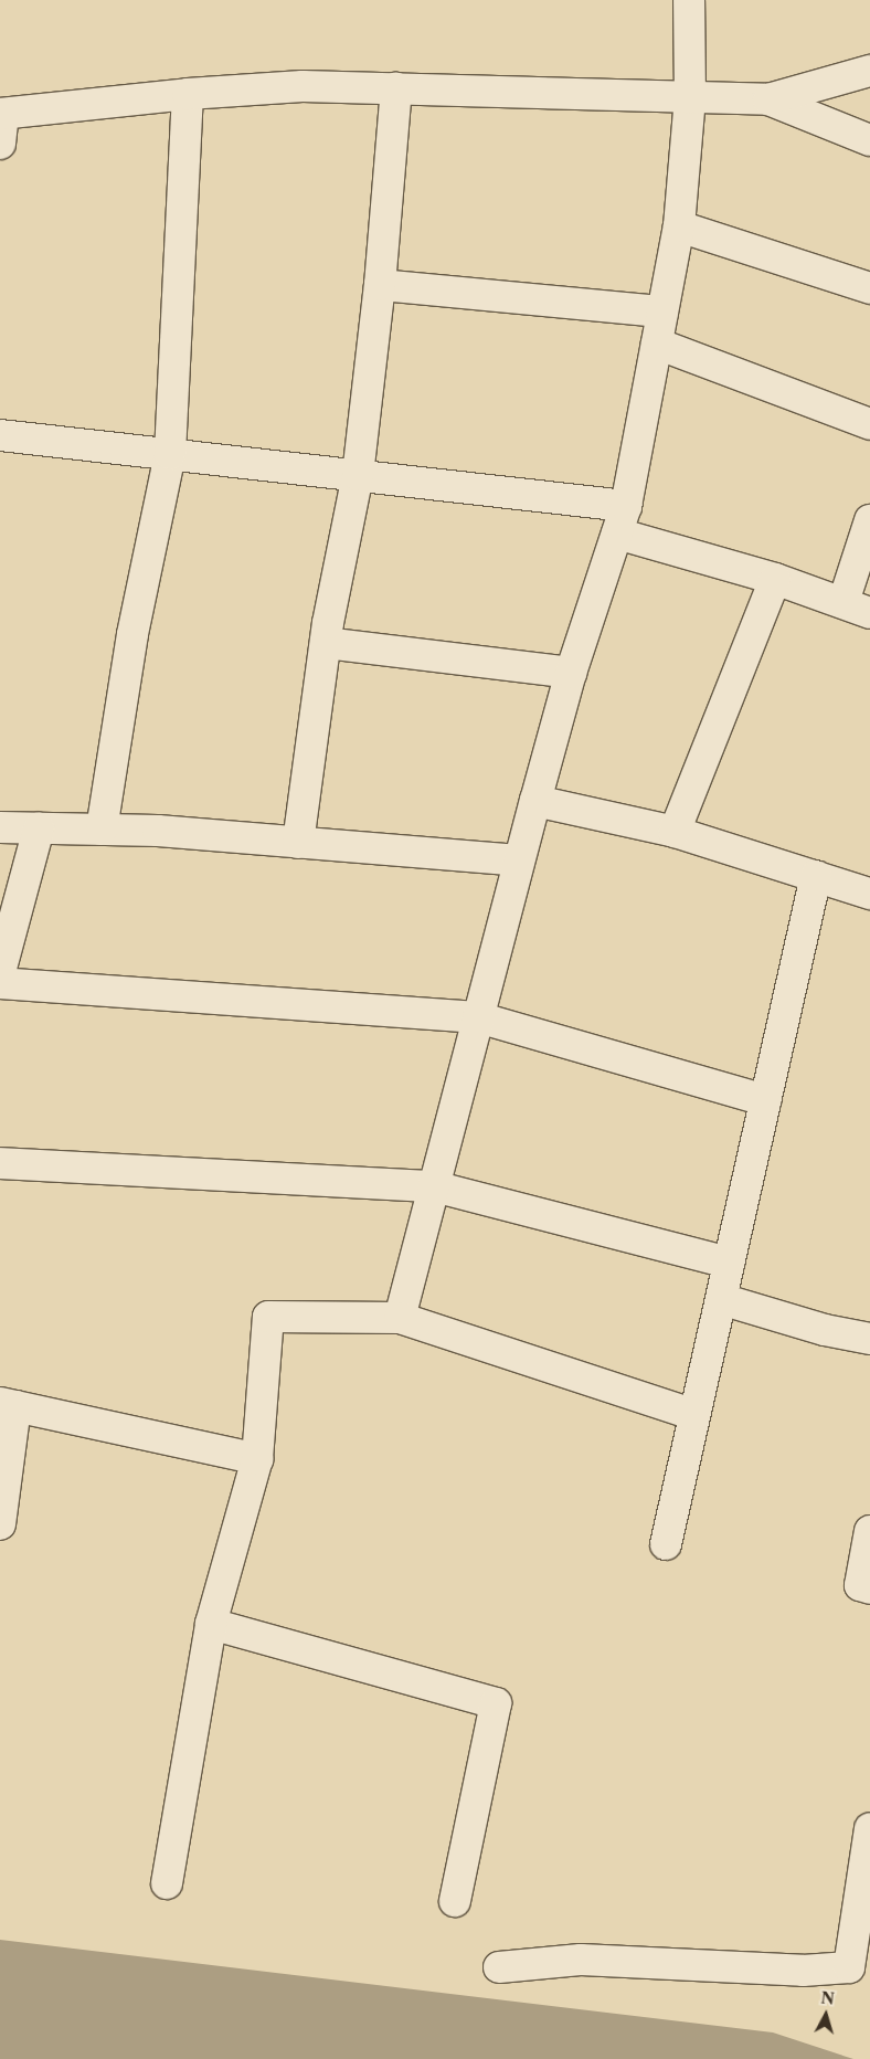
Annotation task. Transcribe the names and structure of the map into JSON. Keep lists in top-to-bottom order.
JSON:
{
  "north": "top"
}
